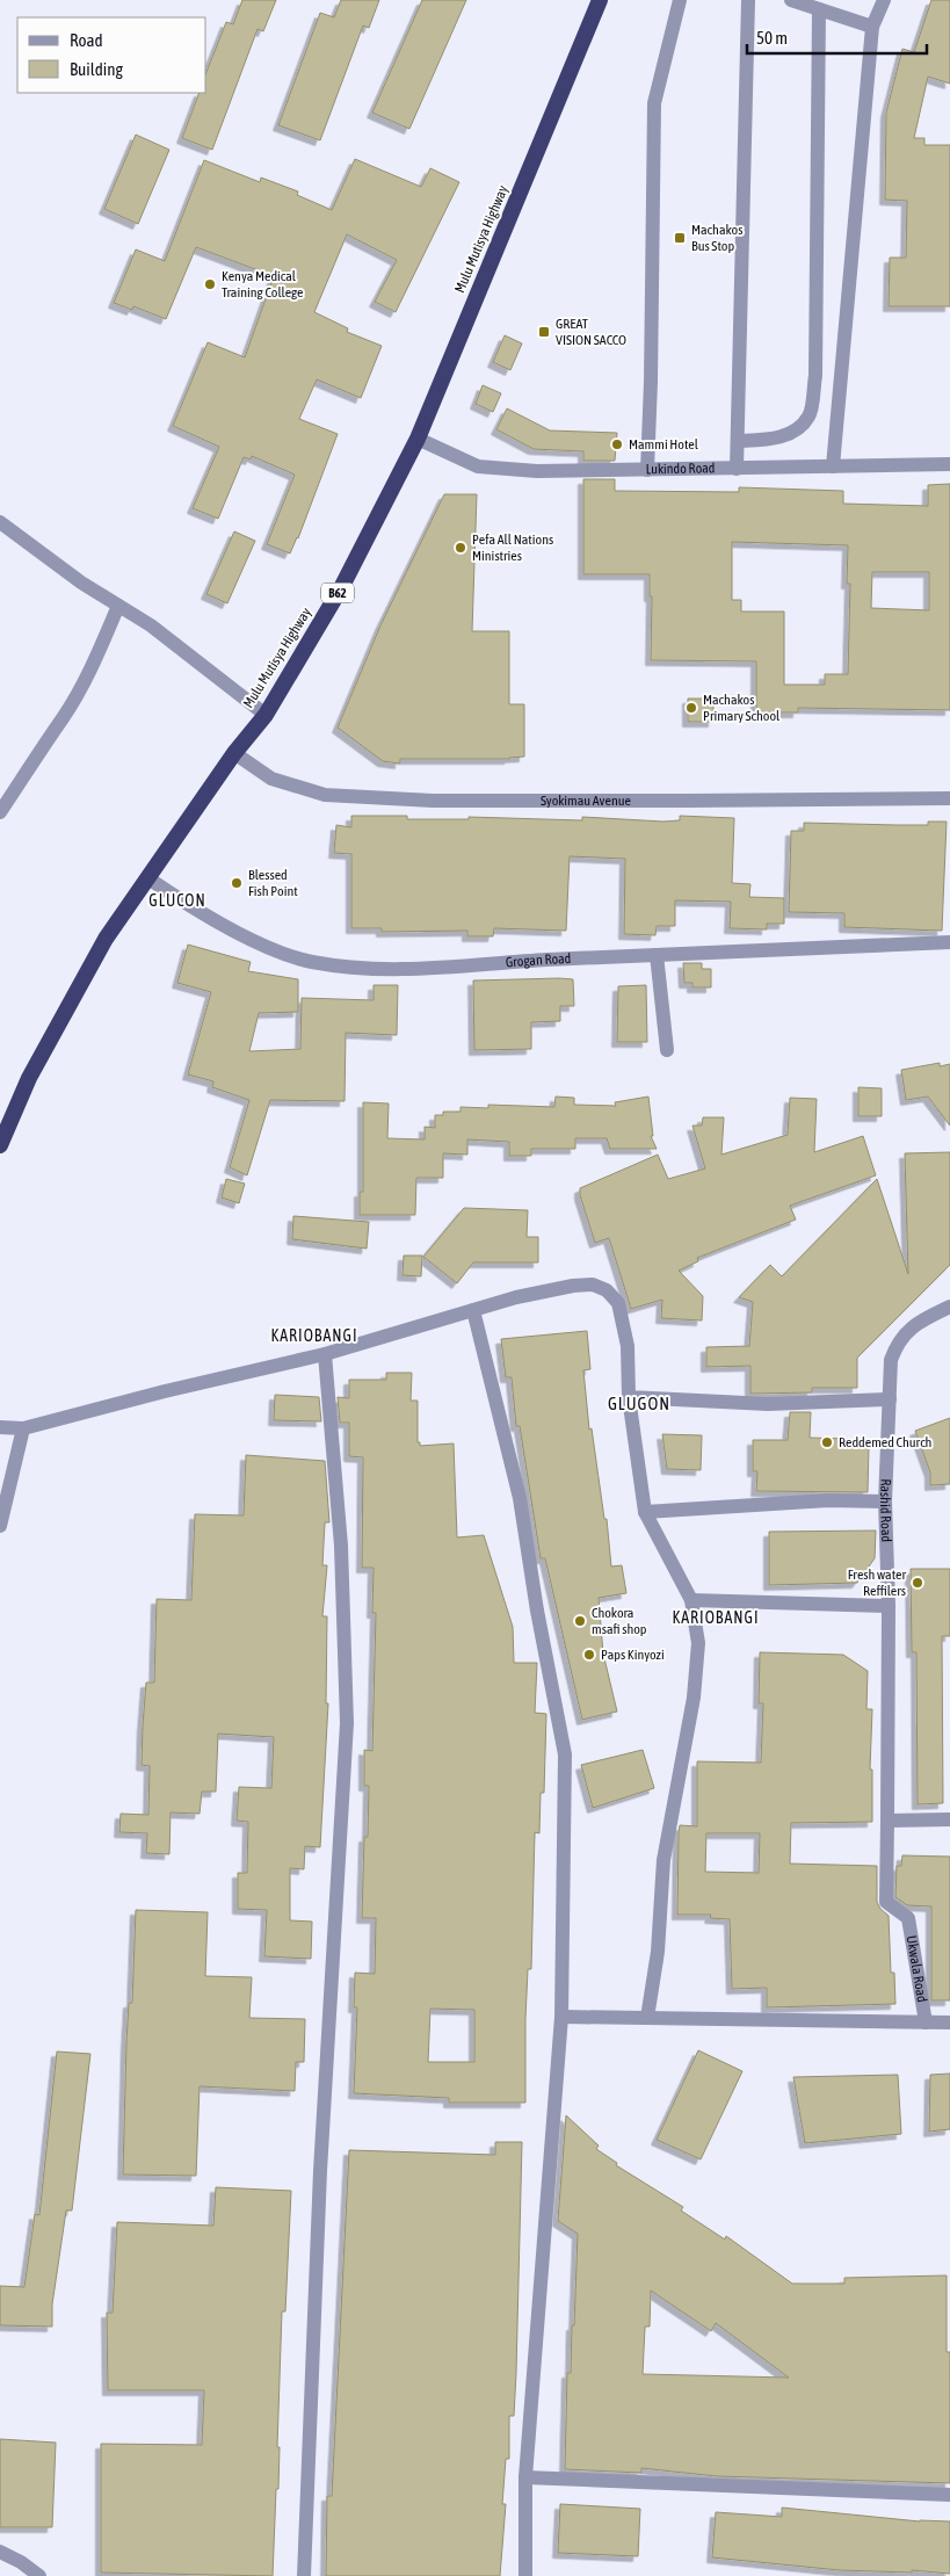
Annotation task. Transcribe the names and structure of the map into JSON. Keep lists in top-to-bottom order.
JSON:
{
  "streets": {
    "highway": ["Mulu Mutisya Highway", "B62"],
    "street": [
      "Lukindo Road",
      "Syokimau Avenue",
      "Grogan Road",
      "Rashid Road",
      "Ukwala Road"
    ]
  },
  "crossings": [
    ["Mulu Mutisya Highway", "Lukindo Road"],
    ["Mulu Mutisya Highway", "Syokimau Avenue"],
    ["Mulu Mutisya Highway", "Grogan Road"],
    ["Rashid Road", "Ukwala Road"]
  ],
  "districts": [
    "GLUCON",
    "KARIOBANGI",
    "GLUGON",
    "KARIOBANGI"
  ],
  "places": {
    "transit": ["Machakos Bus Stop", "GREAT VISION SACCO"],
    "other": [
      "Kenya Medical Training College",
      "Mammi Hotel",
      "Pefa All Nations Ministries",
      "Machakos Primary School",
      "Blessed Fish Point",
      "Reddemed Church",
      "Fresh water Reffilers",
      "Chokora msafi shop",
      "Paps Kinyozi"
    ]
  },
  "legend": ["Road", "Building"],
  "scale_bar": "50 m"
}
